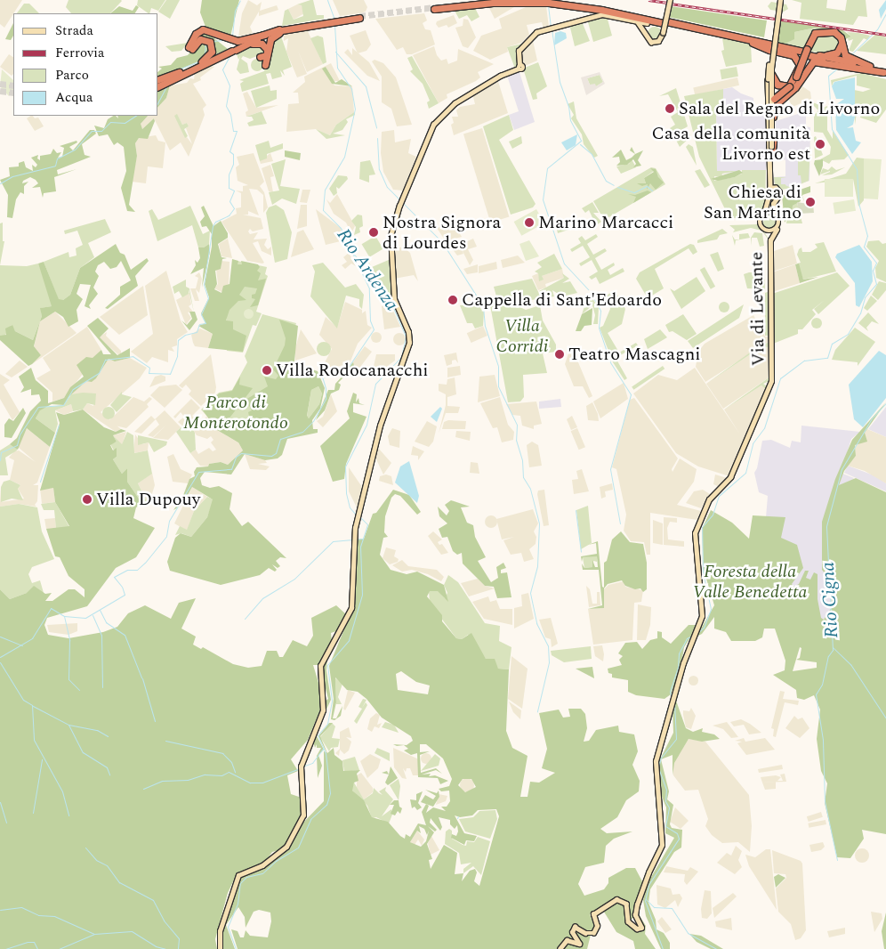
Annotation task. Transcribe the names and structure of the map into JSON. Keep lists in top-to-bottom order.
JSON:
{
  "streets": {
    "main road": ["Via di Levante"]
  },
  "water": ["Rio Ardenza", "Rio Cigna"],
  "parks": ["Villa Corridi", "Parco di Monterotondo", "Foresta della Valle Benedetta"],
  "places": [
    "Sala del Regno di Livorno",
    "Casa della comunità Livorno est",
    "Chiesa di San Martino",
    "Marino Marcacci",
    "Nostra Signora di Lourdes",
    "Cappella di Sant'Edoardo",
    "Teatro Mascagni",
    "Villa Rodocanacchi",
    "Villa Dupouy"
  ],
  "legend": [
    "Strada",
    "Ferrovia",
    "Parco",
    "Acqua"
  ]
}
